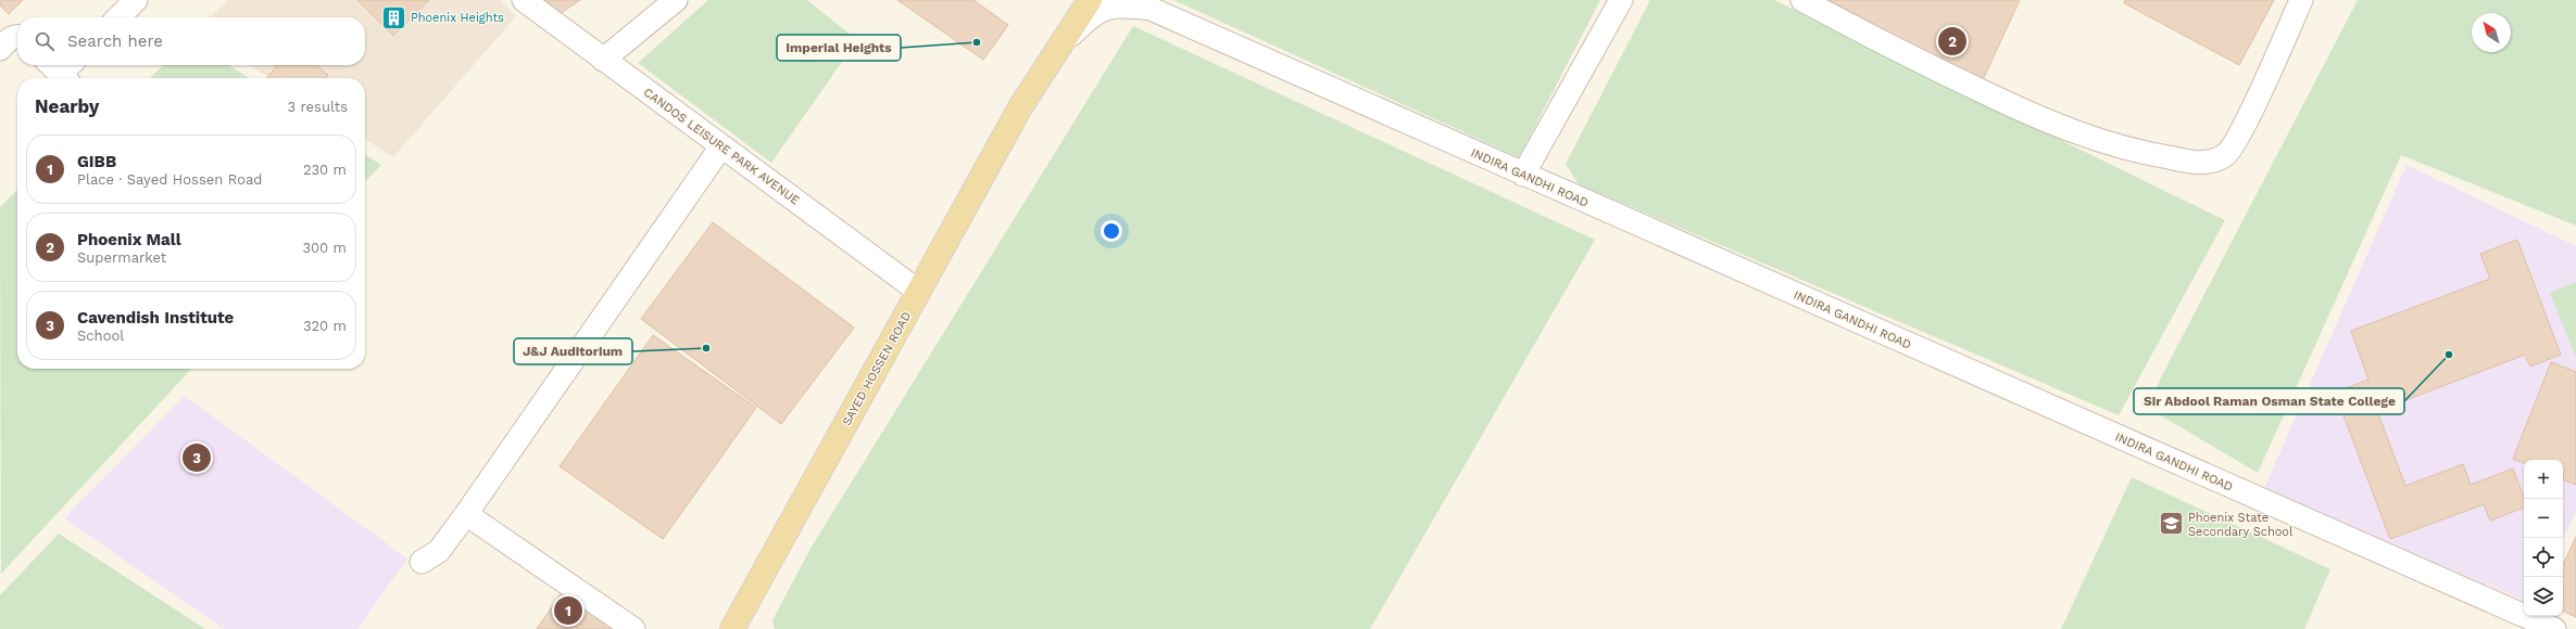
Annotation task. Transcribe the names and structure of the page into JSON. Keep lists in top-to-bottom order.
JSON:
{
  "streets": {
    "main road": ["SAYED HOSSEN ROAD"],
    "street": ["CANDOS LEISURE PARK AVENUE", "INDIRA GANDHI ROAD"]
  },
  "crossings": [
    ["CANDOS LEISURE PARK AVENUE", "SAYED HOSSEN ROAD"]
  ],
  "places": {
    "building": ["Phoenix Heights"],
    "other": ["Imperial Heights", "J&J Auditorium", "Sir Abdool Raman Osman State College"],
    "school or university": ["Phoenix State Secondary School"]
  },
  "north": "top left",
  "page": {
    "search": "Search here",
    "pins": ["2", "3", "1"],
    "heading": ["Nearby", "3 results"],
    "list": [
      {
        "mark": "1",
        "name": "GIBB",
        "note": "Place · Sayed Hossen Road",
        "value": "230 m"
      },
      {
        "mark": "2",
        "name": "Phoenix Mall",
        "note": "Supermarket",
        "value": "300 m"
      },
      {
        "mark": "3",
        "name": "Cavendish Institute",
        "note": "School",
        "value": "320 m"
      }
    ],
    "map_buttons": ["+", "−"]
  }
}
